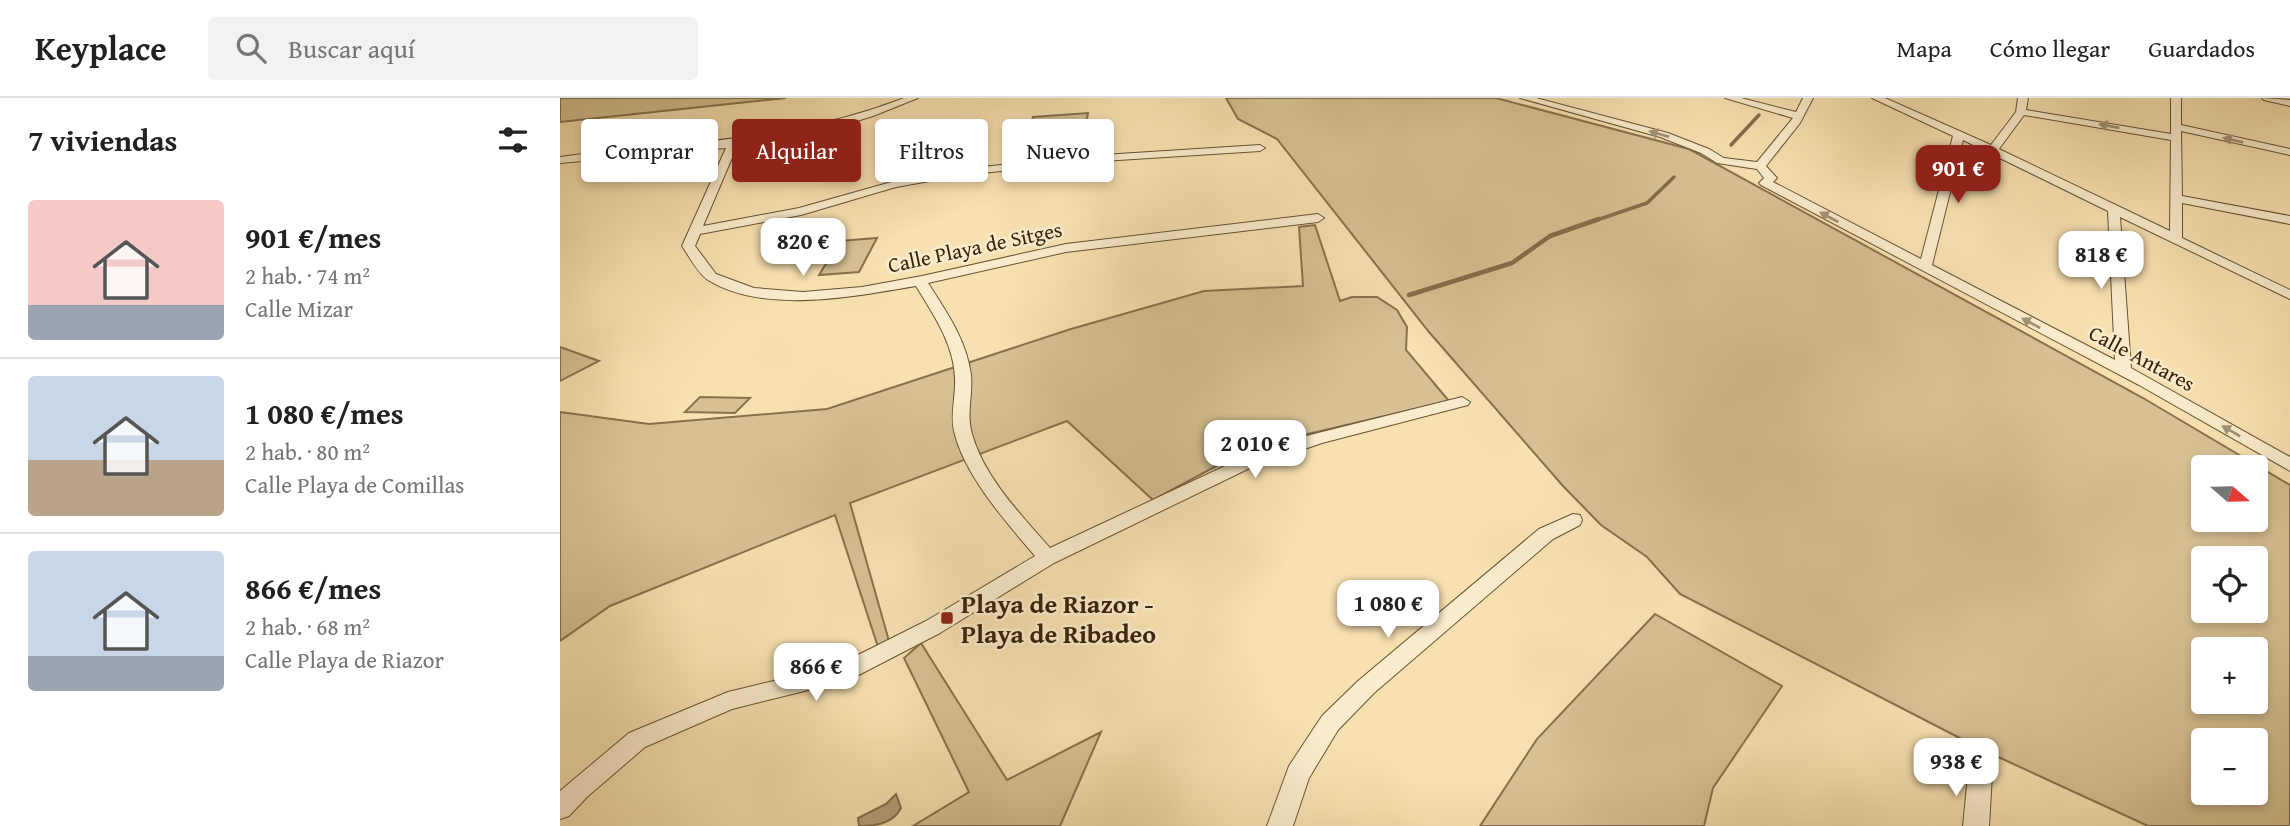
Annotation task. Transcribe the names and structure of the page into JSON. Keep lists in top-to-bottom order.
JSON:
{
  "streets": {
    "street": ["Calle Playa de Sitges", "Calle Antares"]
  },
  "places": {
    "transit": ["Playa de Riazor - Playa de Ribadeo"]
  },
  "north": "right",
  "page": {
    "header": "Keyplace",
    "search": "Buscar aquí",
    "nav": ["Mapa", "Cómo llegar", "Guardados"],
    "heading": "7 viviendas",
    "chip": [
      "Comprar",
      "Alquilar",
      "Filtros",
      "Nuevo"
    ],
    "price": [
      "901 €",
      "820 €",
      "818 €",
      "2 010 €",
      "1 080 €",
      "866 €",
      "938 €"
    ],
    "list": [
      {
        "name": "901 €/mes",
        "note": "2 hab. · 74 m² · Calle Mizar"
      },
      {
        "name": "1 080 €/mes",
        "note": "2 hab. · 80 m² · Calle Playa de Comillas"
      },
      {
        "name": "866 €/mes",
        "note": "2 hab. · 68 m² · Calle Playa de Riazor"
      }
    ],
    "map_buttons": ["+", "−"]
  }
}
